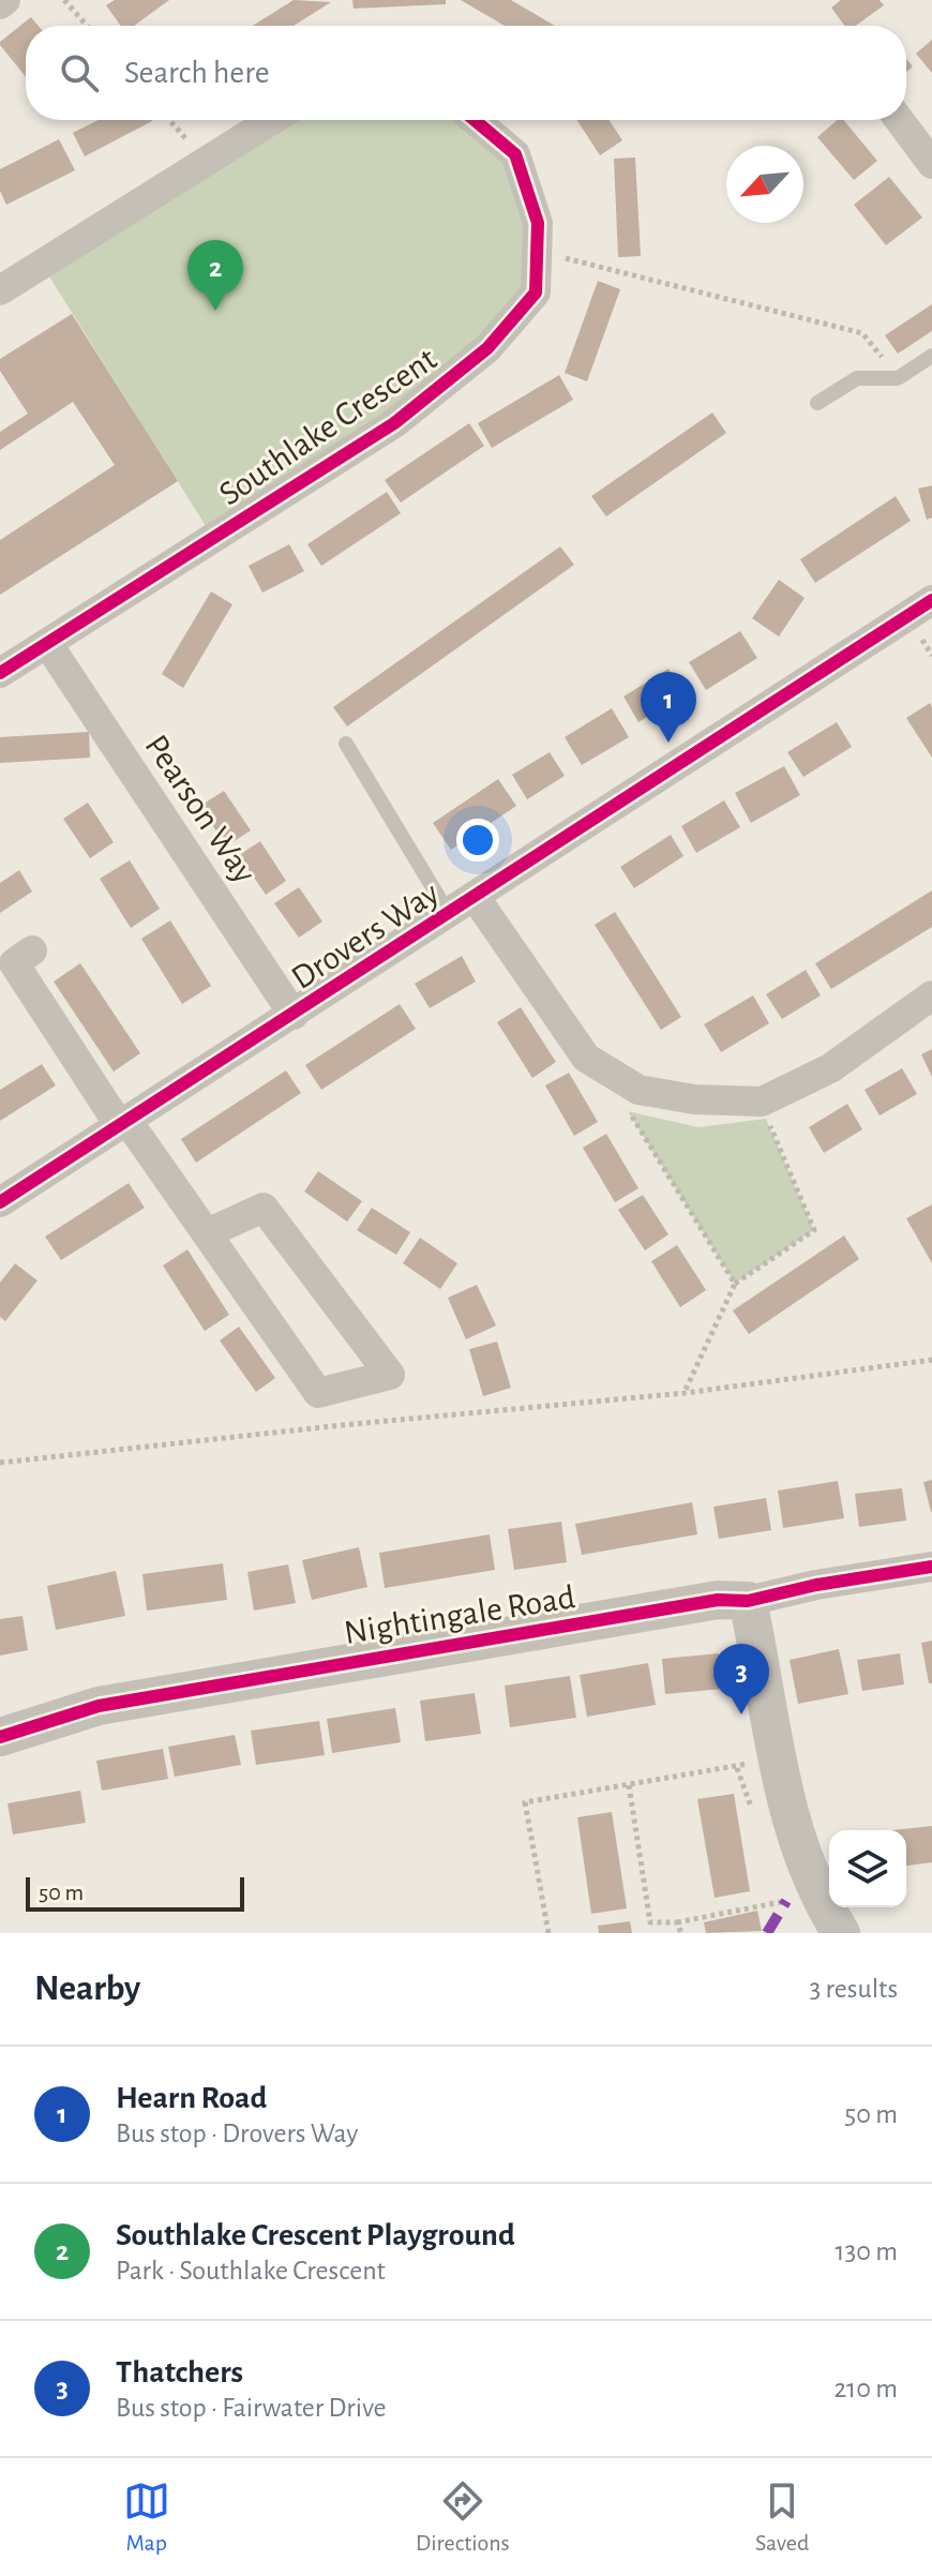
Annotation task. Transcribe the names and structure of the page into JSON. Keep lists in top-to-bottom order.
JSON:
{
  "streets": {
    "street": [
      "Southlake Crescent",
      "Pearson Way",
      "Drovers Way",
      "Nightingale Road"
    ]
  },
  "crossings": [
    ["Southlake Crescent", "Pearson Way"],
    ["Pearson Way", "Drovers Way"]
  ],
  "scale_bar": "50 m",
  "north": "bottom left",
  "page": {
    "search": "Search here",
    "pins": ["2", "1", "3"],
    "scale": "50 m",
    "heading": ["Nearby", "3 results"],
    "list": [
      {
        "mark": "1",
        "name": "Hearn Road",
        "note": "Bus stop · Drovers Way",
        "value": "50 m"
      },
      {
        "mark": "2",
        "name": "Southlake Crescent Playground",
        "note": "Park · Southlake Crescent",
        "value": "130 m"
      },
      {
        "mark": "3",
        "name": "Thatchers",
        "note": "Bus stop · Fairwater Drive",
        "value": "210 m"
      }
    ],
    "nav": ["Map", "Directions", "Saved"]
  }
}
